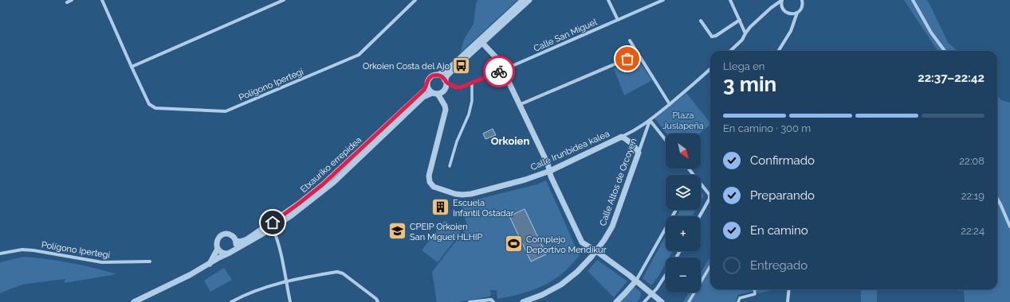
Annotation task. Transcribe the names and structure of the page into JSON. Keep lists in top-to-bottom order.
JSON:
{
  "streets": {
    "street": [
      "Calle San Miguel",
      "Polígono Ipertegi",
      "Calle Irunbidea kalea",
      "Etxauriko errepidea",
      "Calle Altos de Orcoyen"
    ]
  },
  "crossings": [
    ["Calle San Miguel", "Calle Irunbidea kalea"],
    ["Calle San Miguel", "Etxauriko errepidea"],
    ["Calle Irunbidea kalea", "Etxauriko errepidea"],
    ["Calle Irunbidea kalea", "Calle Altos de Orcoyen"]
  ],
  "districts": ["Orkoien"],
  "parks": ["Plaza Juslapeña"],
  "places": {
    "bus stop": ["Orkoien Costa del Ajo"],
    "building": ["Escuela Infantil Ostadar"],
    "school or university": ["CPEIP Orkoien San Miguel HLHIP"],
    "sports": ["Complejo Deportivo Mendikur"]
  },
  "north": "bottom right",
  "page": {
    "heading": ["3 min", "Llega en", "22:37–22:42"],
    "bar": "En camino · 300 m",
    "map_buttons": ["+", "−"],
    "list": [
      ["Confirmado", "22:08"],
      ["Preparando", "22:19"],
      ["En camino", "22:24"],
      "Entregado"
    ]
  }
}
